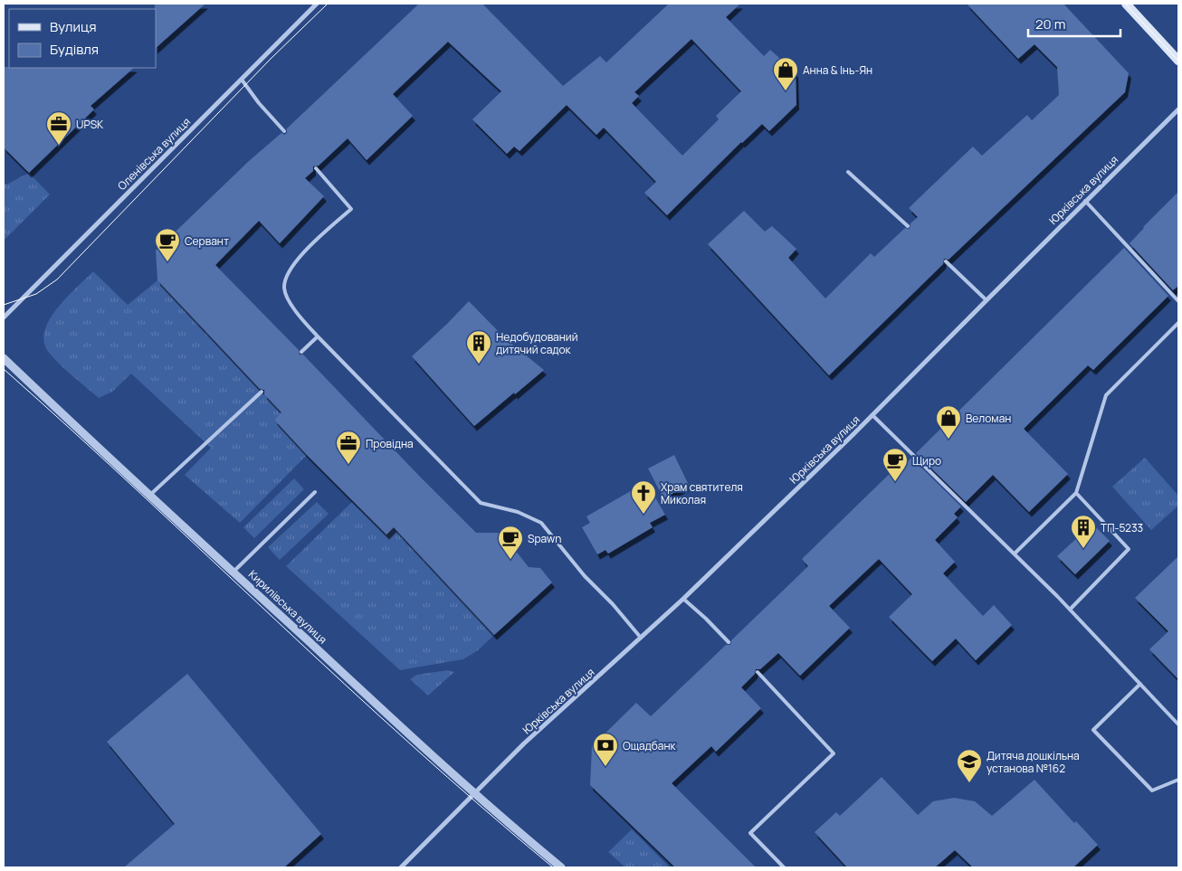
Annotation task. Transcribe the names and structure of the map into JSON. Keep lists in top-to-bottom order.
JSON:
{
  "streets": {
    "street": ["Оленівська вулиця", "Юрківська вулиця", "Кирилівська вулиця"]
  },
  "crossings": [
    ["Юрківська вулиця", "Кирилівська вулиця"]
  ],
  "places": {
    "shop": ["Анна & Інь-Ян", "Веломан"],
    "office": ["UPSK", "Провідна"],
    "cafe": ["Сервант", "Щиро", "Spawn"],
    "building": ["Недобудований дитячий садок", "ТП-5233"],
    "church": ["Храм святителя Миколая"],
    "bank": ["Ощадбанк"],
    "school or university": ["Дитяча дошкільна установа №162"]
  },
  "legend": ["Вулиця", "Будівля"],
  "scale_bar": "20 m"
}
